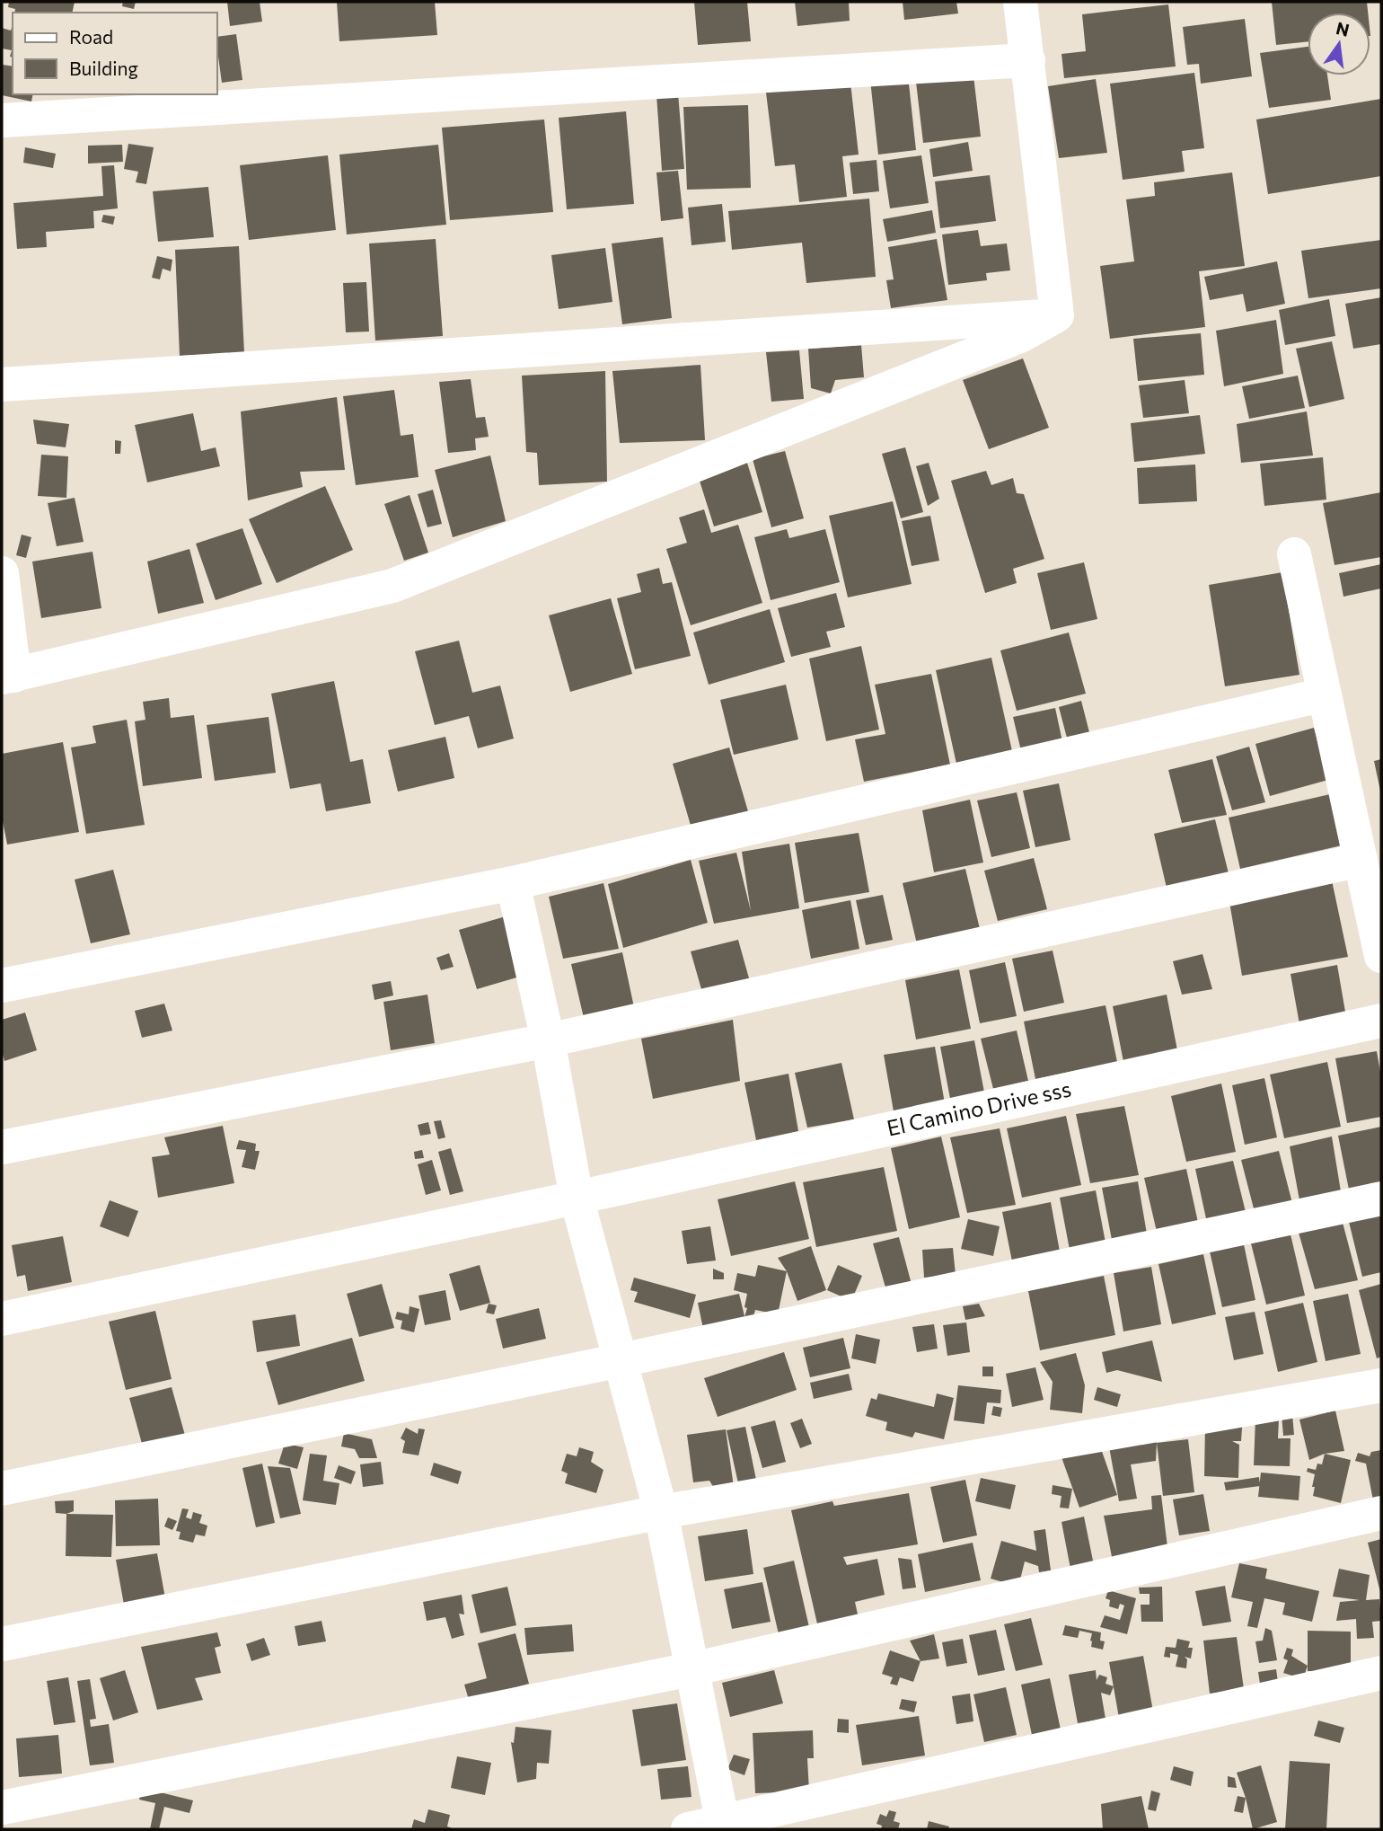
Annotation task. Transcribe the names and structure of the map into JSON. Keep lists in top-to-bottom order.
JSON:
{
  "streets": {
    "street": ["El Camino Drive sss"]
  },
  "legend": ["Road", "Building"],
  "north": "top"
}
